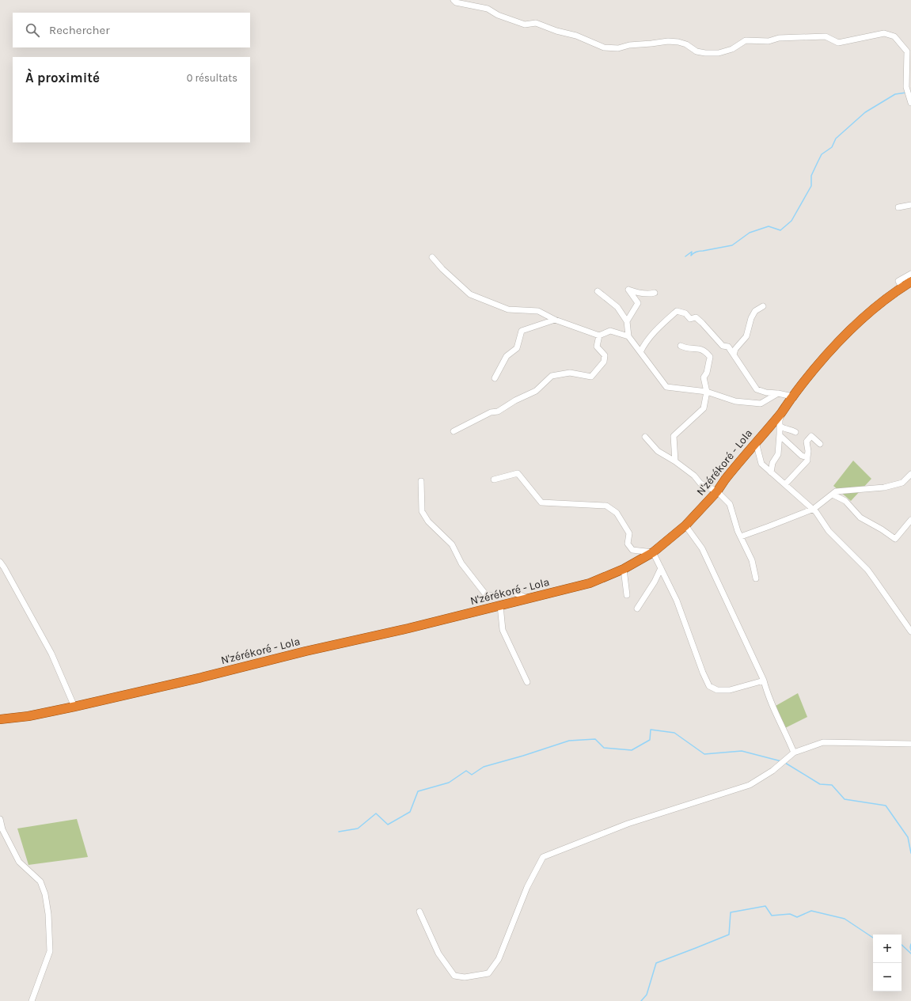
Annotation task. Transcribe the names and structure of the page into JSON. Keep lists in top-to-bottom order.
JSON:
{
  "streets": {
    "highway": ["N'zérékoré - Lola"]
  },
  "page": {
    "search": "Rechercher",
    "heading": ["À proximité", "0 résultats"],
    "map_buttons": ["+", "−"]
  }
}
